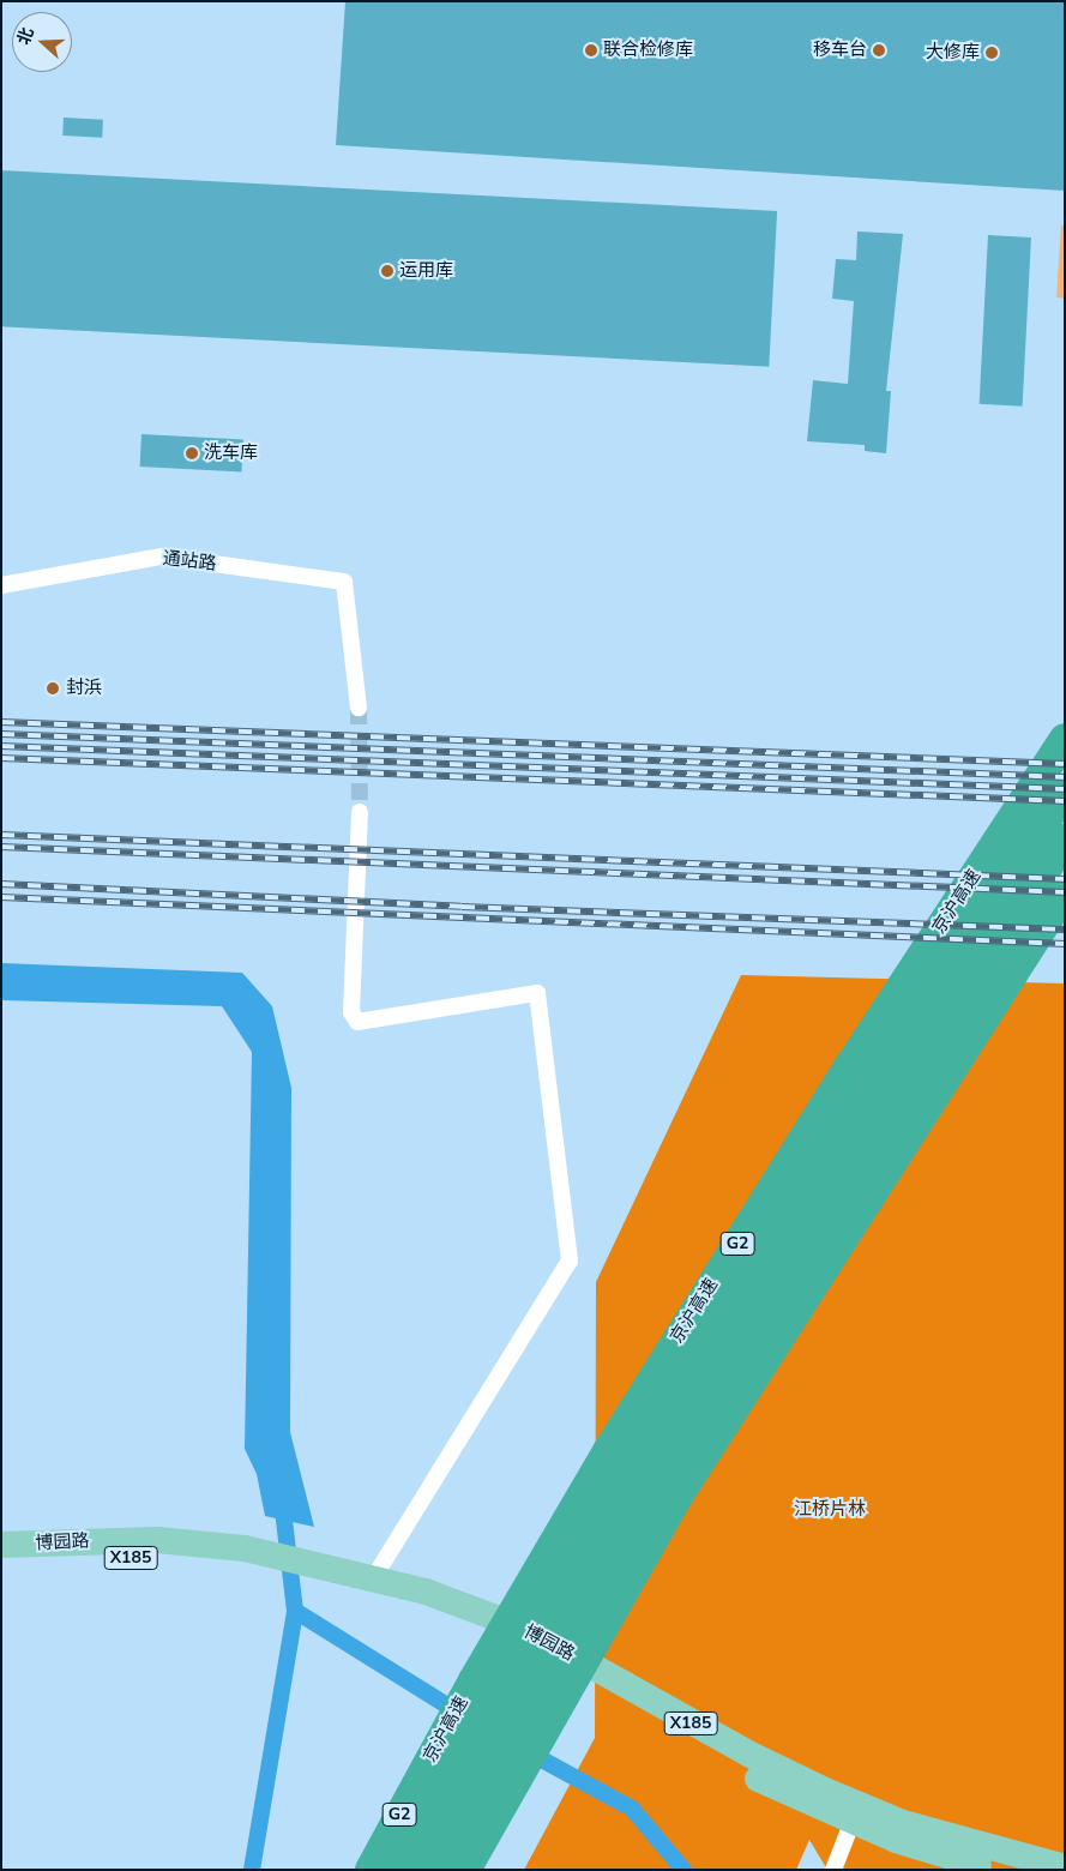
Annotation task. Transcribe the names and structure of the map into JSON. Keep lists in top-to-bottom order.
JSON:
{
  "streets": {
    "highway": ["京沪高速", "G2"],
    "main road": ["博园路", "X185"],
    "street": ["通站路"]
  },
  "parks": ["江桥片林"],
  "places": [
    "联合检修库",
    "移车台",
    "大修库",
    "运用库",
    "洗车库",
    "封浜"
  ],
  "north": "left"
}
